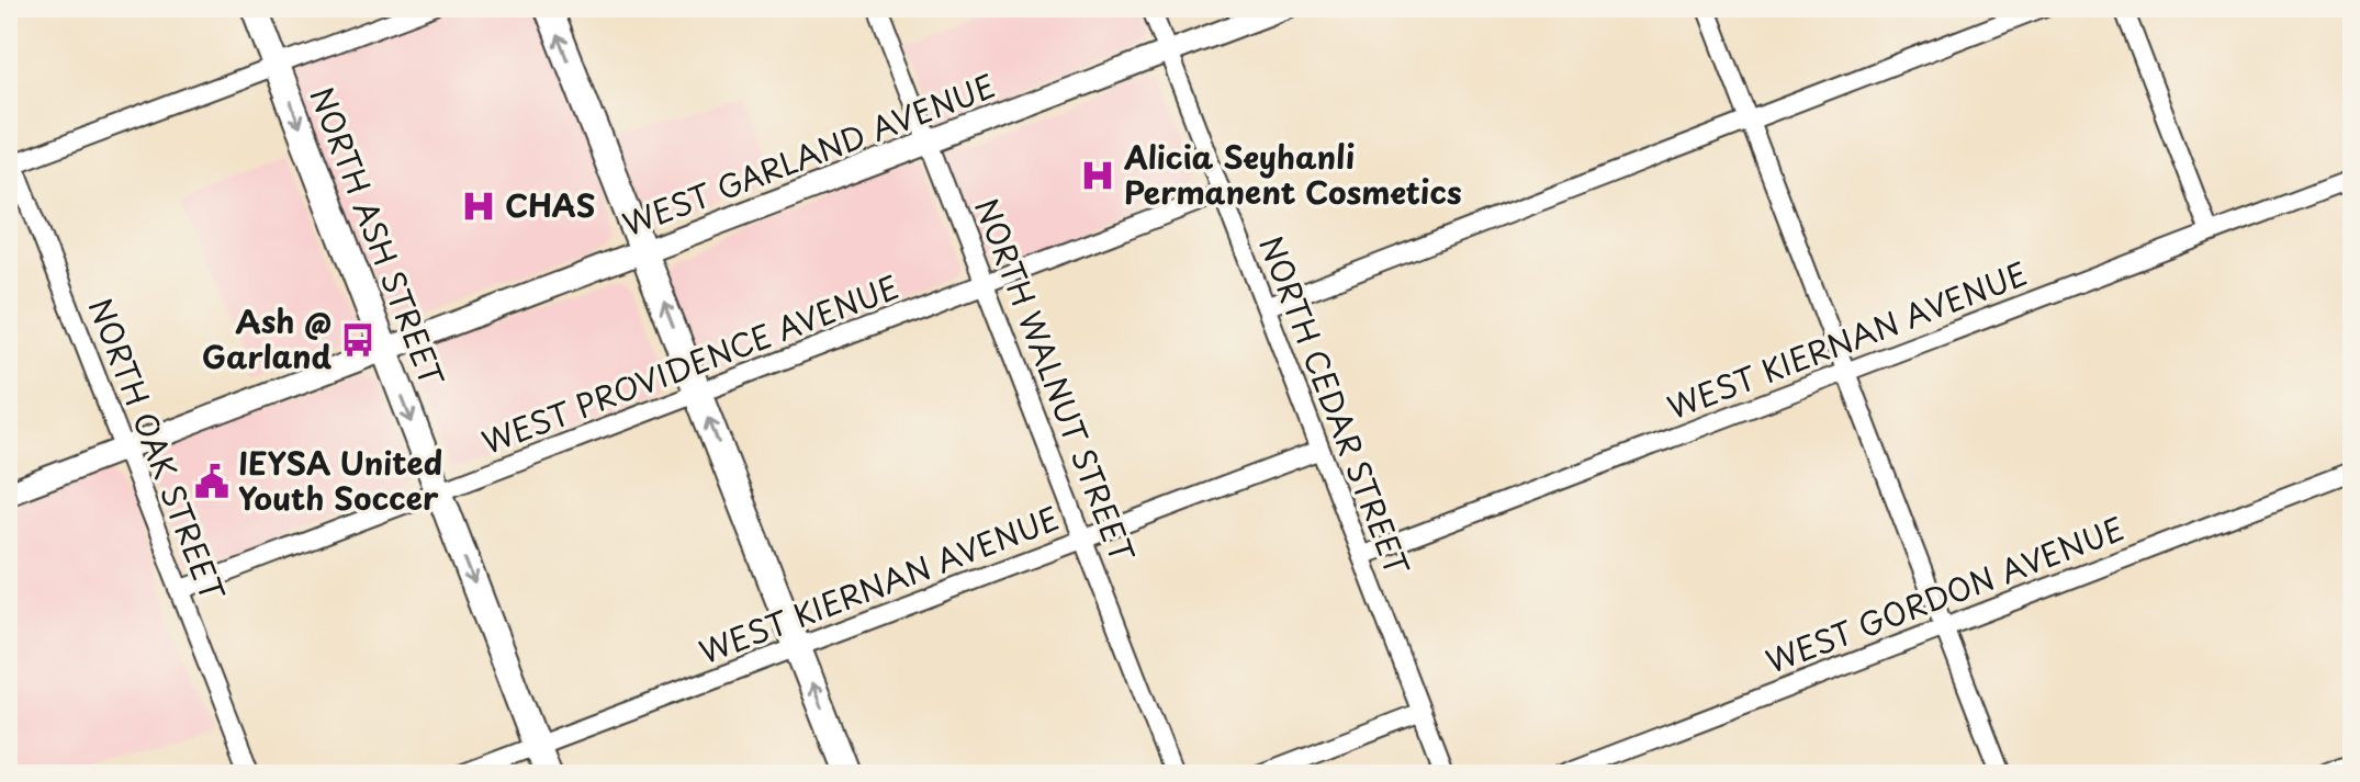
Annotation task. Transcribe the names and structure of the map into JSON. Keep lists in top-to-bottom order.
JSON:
{
  "streets": {
    "main road": ["NORTH ASH STREET"],
    "street": [
      "WEST GARLAND AVENUE",
      "WEST KIERNAN AVENUE",
      "WEST PROVIDENCE AVENUE",
      "NORTH WALNUT STREET",
      "NORTH CEDAR STREET",
      "NORTH OAK STREET",
      "WEST GORDON AVENUE"
    ]
  },
  "crossings": [
    ["WEST GARLAND AVENUE", "NORTH ASH STREET"],
    ["WEST GARLAND AVENUE", "NORTH WALNUT STREET"],
    ["WEST GARLAND AVENUE", "NORTH CEDAR STREET"],
    ["WEST GARLAND AVENUE", "NORTH OAK STREET"],
    ["NORTH ASH STREET", "WEST KIERNAN AVENUE"],
    ["NORTH ASH STREET", "WEST PROVIDENCE AVENUE"],
    ["WEST KIERNAN AVENUE", "NORTH WALNUT STREET"],
    ["WEST KIERNAN AVENUE", "NORTH CEDAR STREET"],
    ["WEST PROVIDENCE AVENUE", "NORTH WALNUT STREET"],
    ["WEST PROVIDENCE AVENUE", "NORTH CEDAR STREET"],
    ["WEST PROVIDENCE AVENUE", "NORTH OAK STREET"]
  ],
  "one_way": ["NORTH ASH STREET"],
  "places": {
    "hospital": ["Alicia Seyhanli Permanent Cosmetics", "CHAS"],
    "bus stop": ["Ash @ Garland"],
    "public building": ["IEYSA United Youth Soccer"]
  }
}
